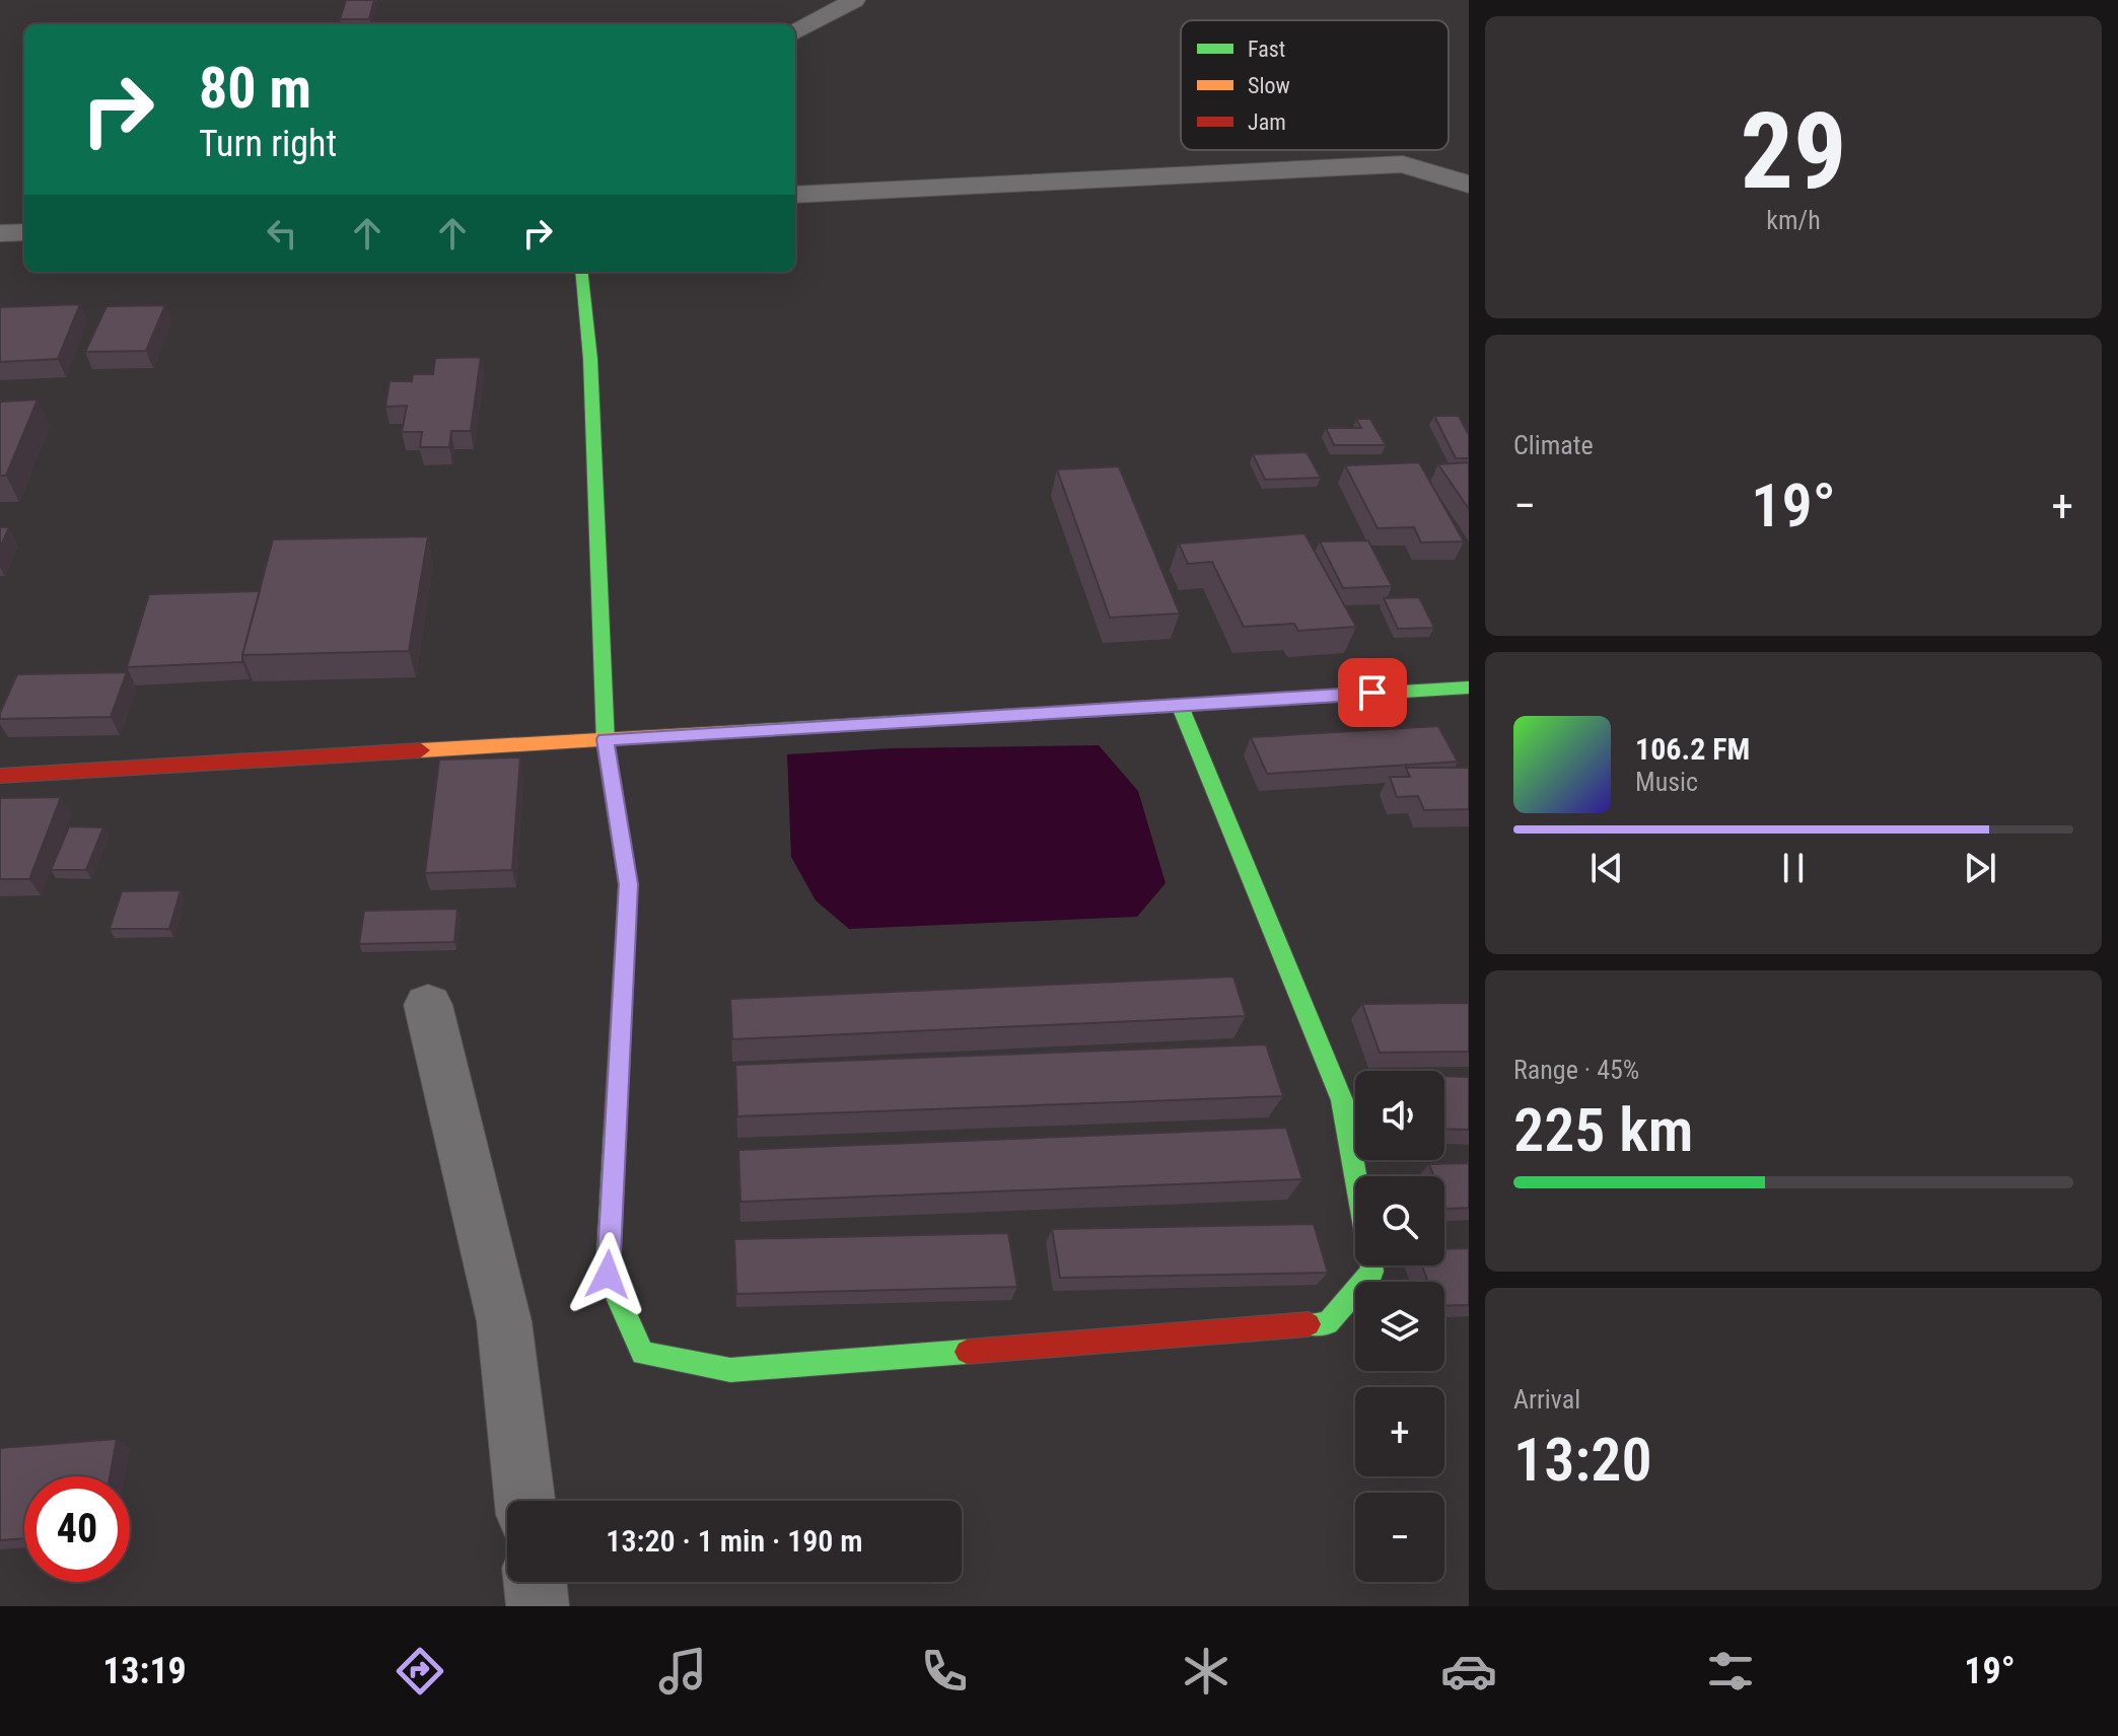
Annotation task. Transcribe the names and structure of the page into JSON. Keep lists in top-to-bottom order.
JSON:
{
  "legend": ["Fast", "Slow", "Jam"],
  "page": {
    "tile": [
      ["29", "km/h"],
      "Climate",
      ["Range · 45%", "225 km"],
      ["Arrival", "13:20"]
    ],
    "turn": ["80 m", "Turn right"],
    "heat": ["−", "19°", "+"],
    "song": ["106.2 FM", "Music"],
    "map_buttons": ["+", "−"],
    "limit": "40",
    "trip": "13:20 · 1 min · 190 m",
    "tabs": ["13:19", "19°"]
  }
}
